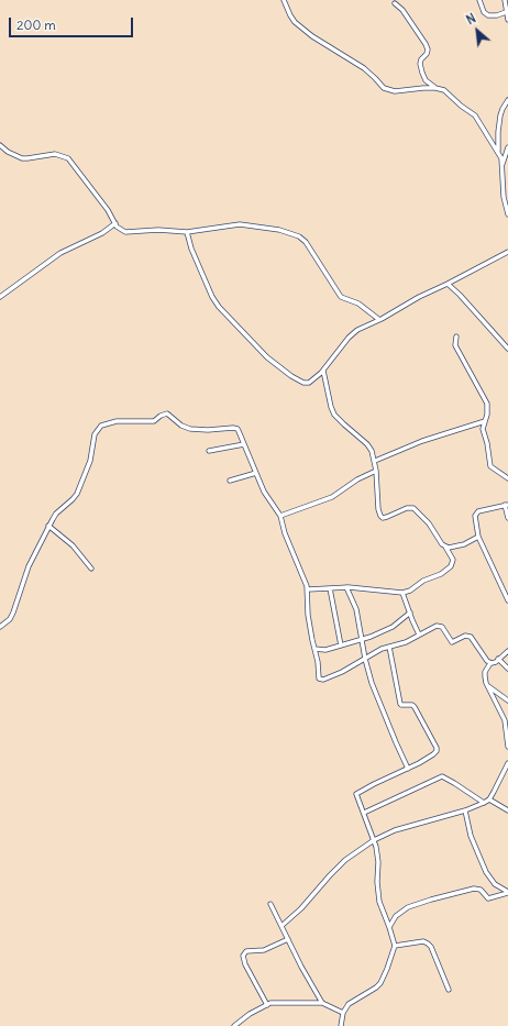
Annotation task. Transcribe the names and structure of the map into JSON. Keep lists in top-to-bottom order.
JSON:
{
  "scale_bar": "200 m",
  "north": "top left"
}
